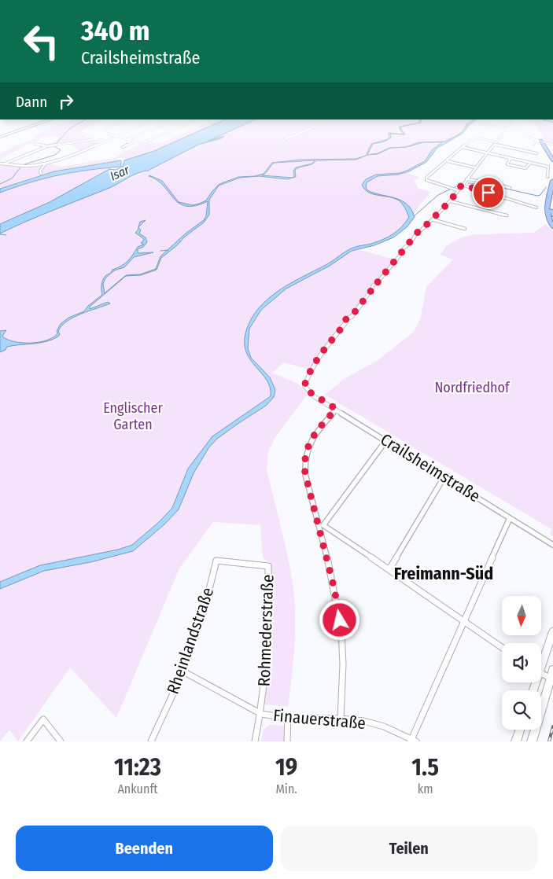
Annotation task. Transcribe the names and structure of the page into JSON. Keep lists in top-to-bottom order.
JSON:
{
  "streets": {
    "street": [
      "Crailsheimstraße",
      "Rohmederstraße",
      "Rheinlandstraße",
      "Finauerstraße"
    ]
  },
  "crossings": [
    ["Rohmederstraße", "Rheinlandstraße"],
    ["Rohmederstraße", "Finauerstraße"],
    ["Rheinlandstraße", "Finauerstraße"]
  ],
  "districts": ["Freimann-Süd"],
  "water": ["Isar"],
  "parks": ["Nordfriedhof", "Englischer Garten"],
  "north": "bottom",
  "page": {
    "turn": ["340 m", "Crailsheimstraße"],
    "then": "Dann",
    "eta": [
      "11:23",
      "Ankunft",
      "19",
      "Min.",
      "1.5",
      "km"
    ],
    "buttons": ["Beenden", "Teilen"]
  }
}
